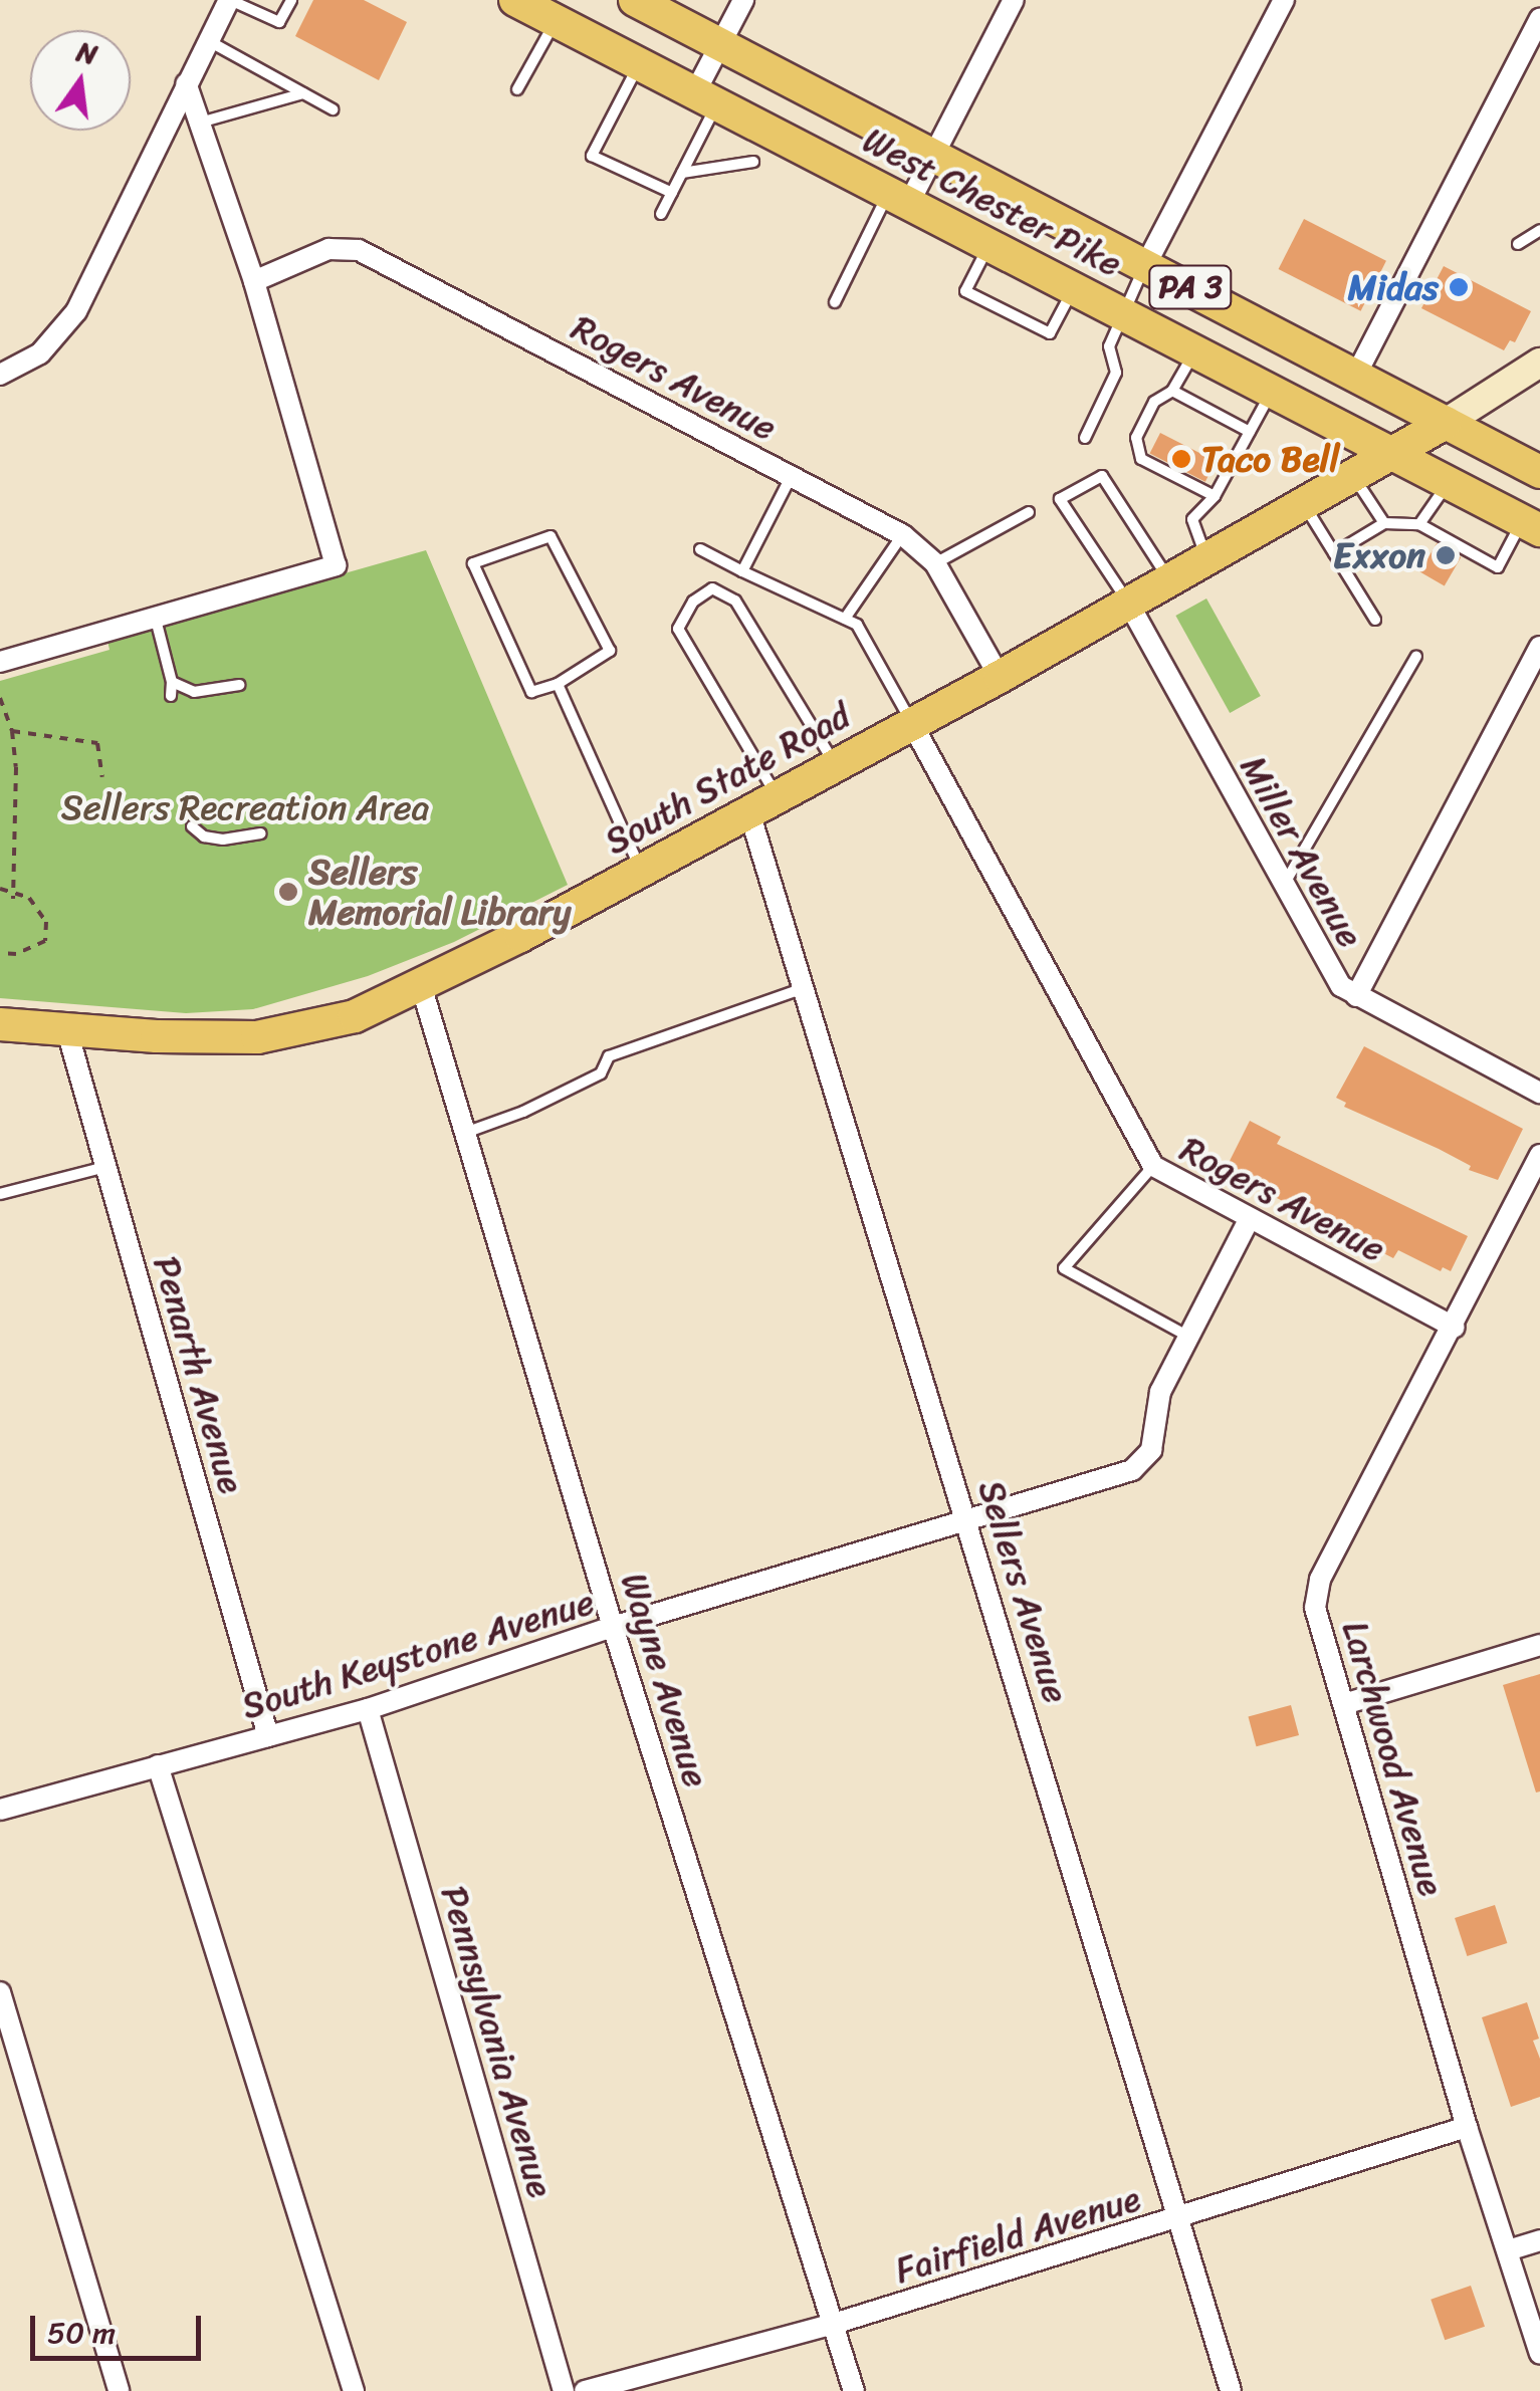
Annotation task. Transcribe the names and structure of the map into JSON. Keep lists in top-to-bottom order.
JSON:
{
  "streets": {
    "main road": ["West Chester Pike", "PA 3", "South State Road"],
    "street": [
      "Rogers Avenue",
      "Miller Avenue",
      "Penarth Avenue",
      "Sellers Avenue",
      "South Keystone Avenue",
      "Wayne Avenue",
      "Larchwood Avenue",
      "Pennsylvania Avenue",
      "Fairfield Avenue"
    ]
  },
  "crossings": [
    ["West Chester Pike", "South State Road"],
    ["Rogers Avenue", "South State Road"],
    ["Rogers Avenue", "Larchwood Avenue"],
    ["South State Road", "Miller Avenue"],
    ["South State Road", "Penarth Avenue"],
    ["South State Road", "Sellers Avenue"],
    ["South State Road", "Wayne Avenue"],
    ["Penarth Avenue", "South Keystone Avenue"],
    ["Sellers Avenue", "South Keystone Avenue"],
    ["Sellers Avenue", "Fairfield Avenue"],
    ["South Keystone Avenue", "Wayne Avenue"],
    ["South Keystone Avenue", "Pennsylvania Avenue"],
    ["Wayne Avenue", "Fairfield Avenue"],
    ["Larchwood Avenue", "Fairfield Avenue"]
  ],
  "parks": ["Sellers Recreation Area"],
  "places": [
    "Midas",
    "Taco Bell",
    "Exxon",
    "Sellers Memorial Library"
  ],
  "scale_bar": "50 m",
  "north": "top"
}
